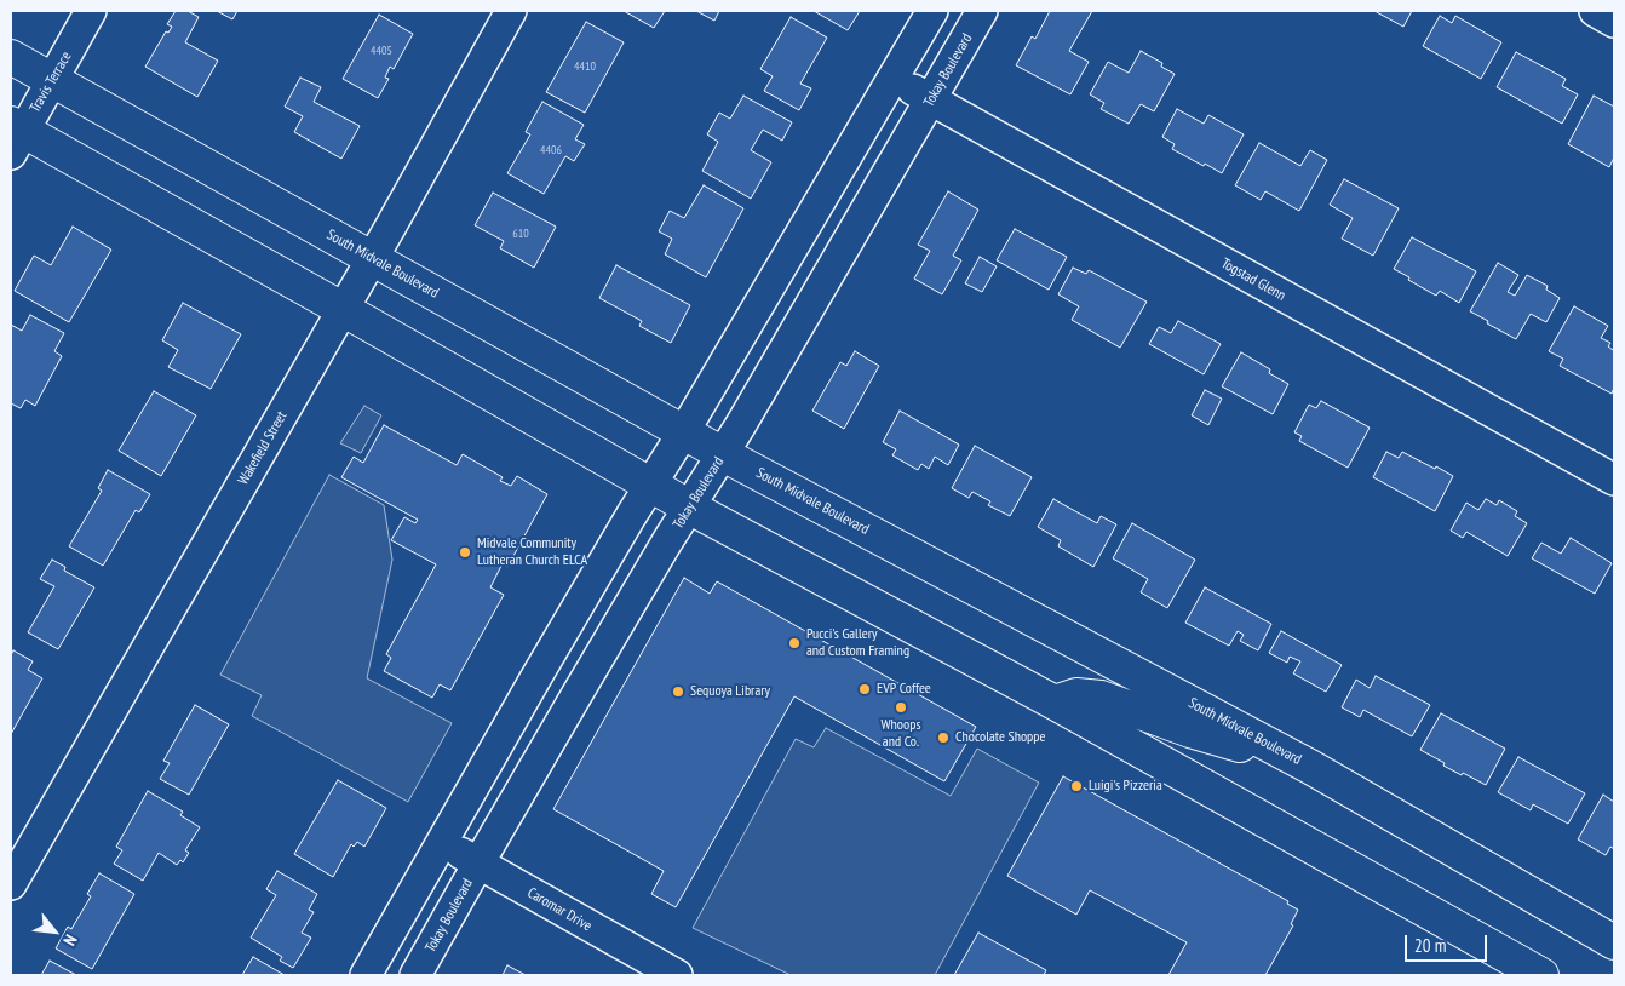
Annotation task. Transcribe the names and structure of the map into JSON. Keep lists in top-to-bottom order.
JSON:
{
  "streets": {
    "main road": ["South Midvale Boulevard"],
    "street": [
      "Tokay Boulevard",
      "Travis Terrace",
      "Togstad Glenn",
      "Wakefield Street",
      "Caromar Drive"
    ]
  },
  "crossings": [
    ["Tokay Boulevard", "South Midvale Boulevard"],
    ["Tokay Boulevard", "Togstad Glenn"],
    ["Tokay Boulevard", "Caromar Drive"],
    ["Travis Terrace", "South Midvale Boulevard"],
    ["South Midvale Boulevard", "Wakefield Street"]
  ],
  "places": [
    "Midvale Community Lutheran Church ELCA",
    "Pucci's Gallery and Custom Framing",
    "EVP Coffee",
    "Sequoya Library",
    "Whoops and Co.",
    "Chocolate Shoppe",
    "Luigi's Pizzeria"
  ],
  "house_numbers": [
    "4405",
    "4410",
    "4406",
    "610"
  ],
  "scale_bar": "20 m",
  "north": "bottom right"
}
